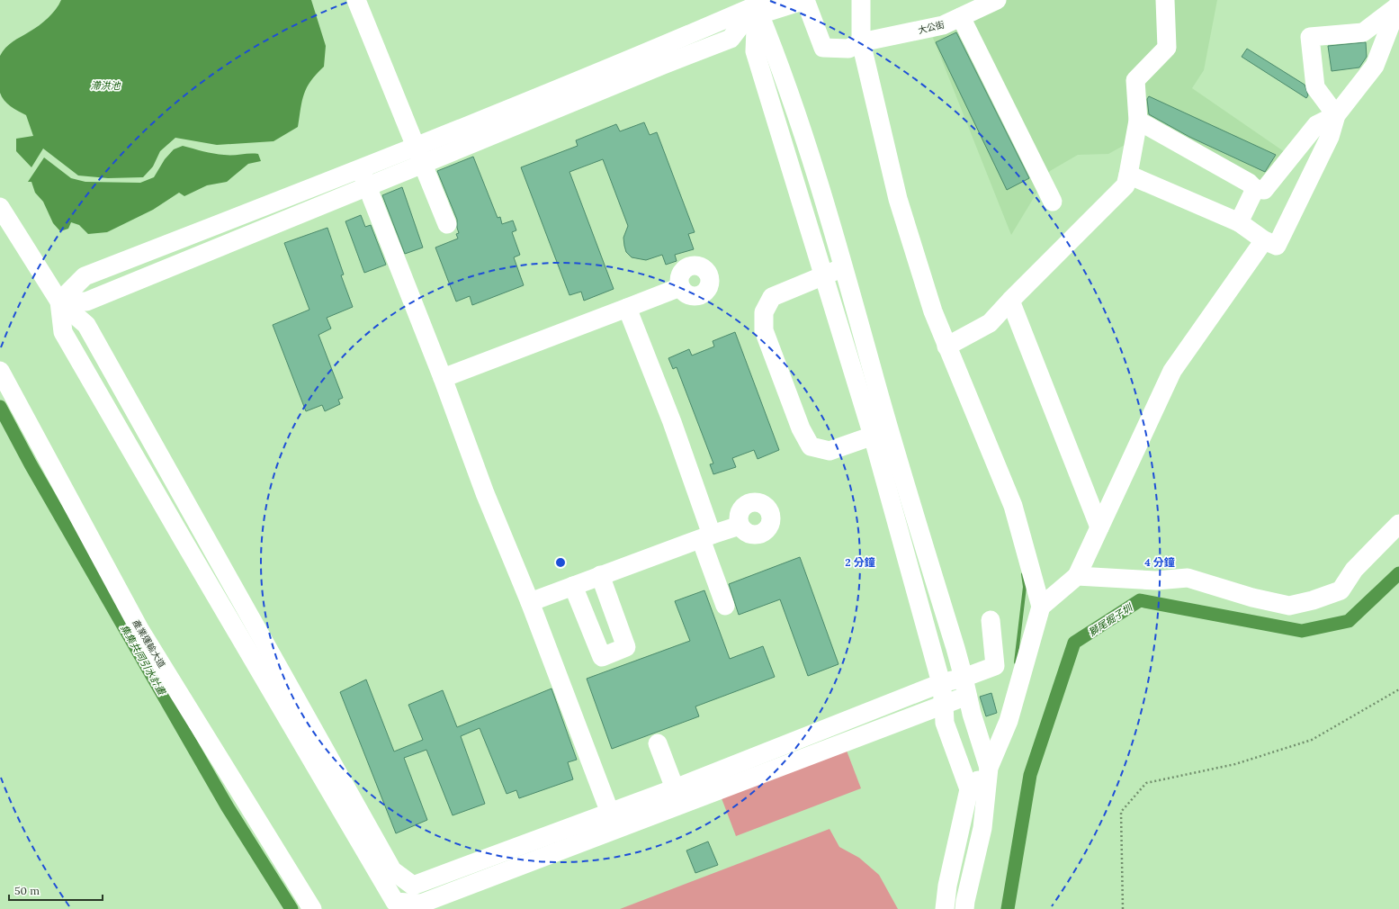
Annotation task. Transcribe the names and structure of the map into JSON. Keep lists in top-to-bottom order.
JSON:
{
  "streets": {
    "street": ["大公街", "產業運輸大道"]
  },
  "water": ["滯洪池", "獅尾掘子圳", "集集共同引水計畫"],
  "scale_bar": "50 m",
  "rings": ["2 分鐘", "4 分鐘"]
}
